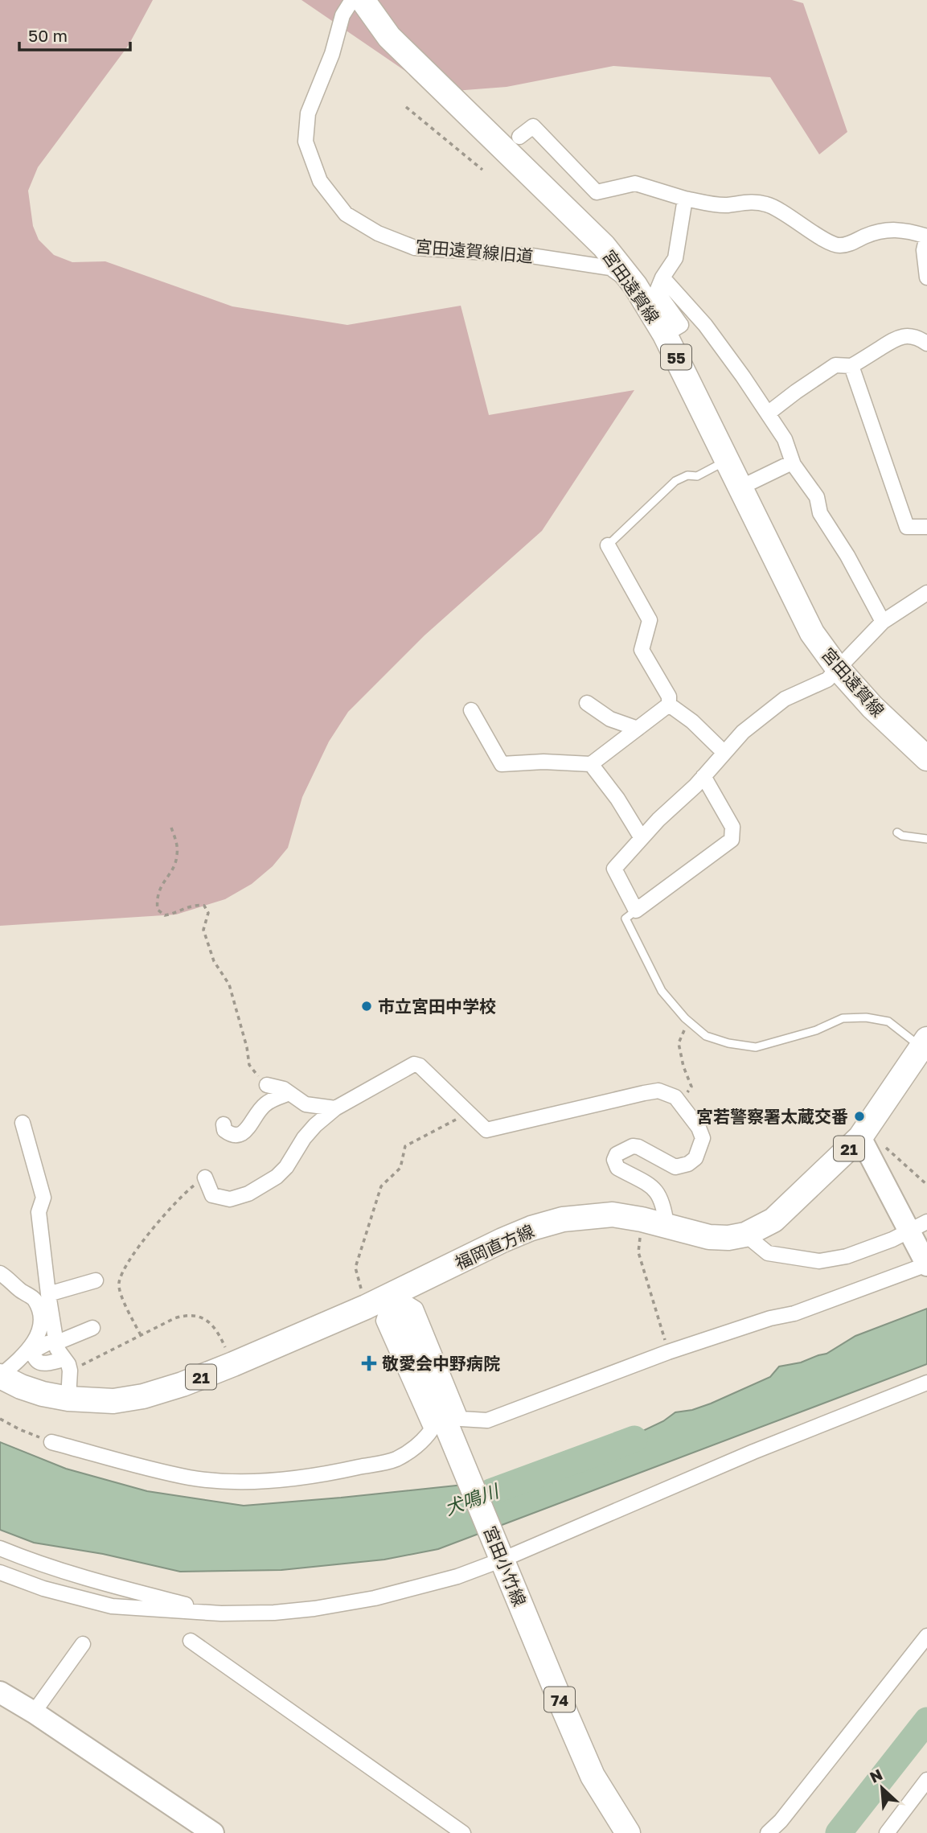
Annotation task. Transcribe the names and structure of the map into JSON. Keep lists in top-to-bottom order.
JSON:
{
  "streets": {
    "main road": [
      "宮田遠賀線",
      "55",
      "21",
      "福岡直方線",
      "宮田小竹線",
      "74"
    ],
    "street": ["宮田遠賀線旧道"]
  },
  "crossings": [
    ["宮田遠賀線旧道", "宮田遠賀線"],
    ["福岡直方線", "宮田小竹線"]
  ],
  "water": ["犬鳴川"],
  "places": {
    "other": ["市立宮田中学校", "宮若警察署太蔵交番"],
    "health": ["敬愛会中野病院"]
  },
  "scale_bar": "50 m",
  "north": "top left"
}
